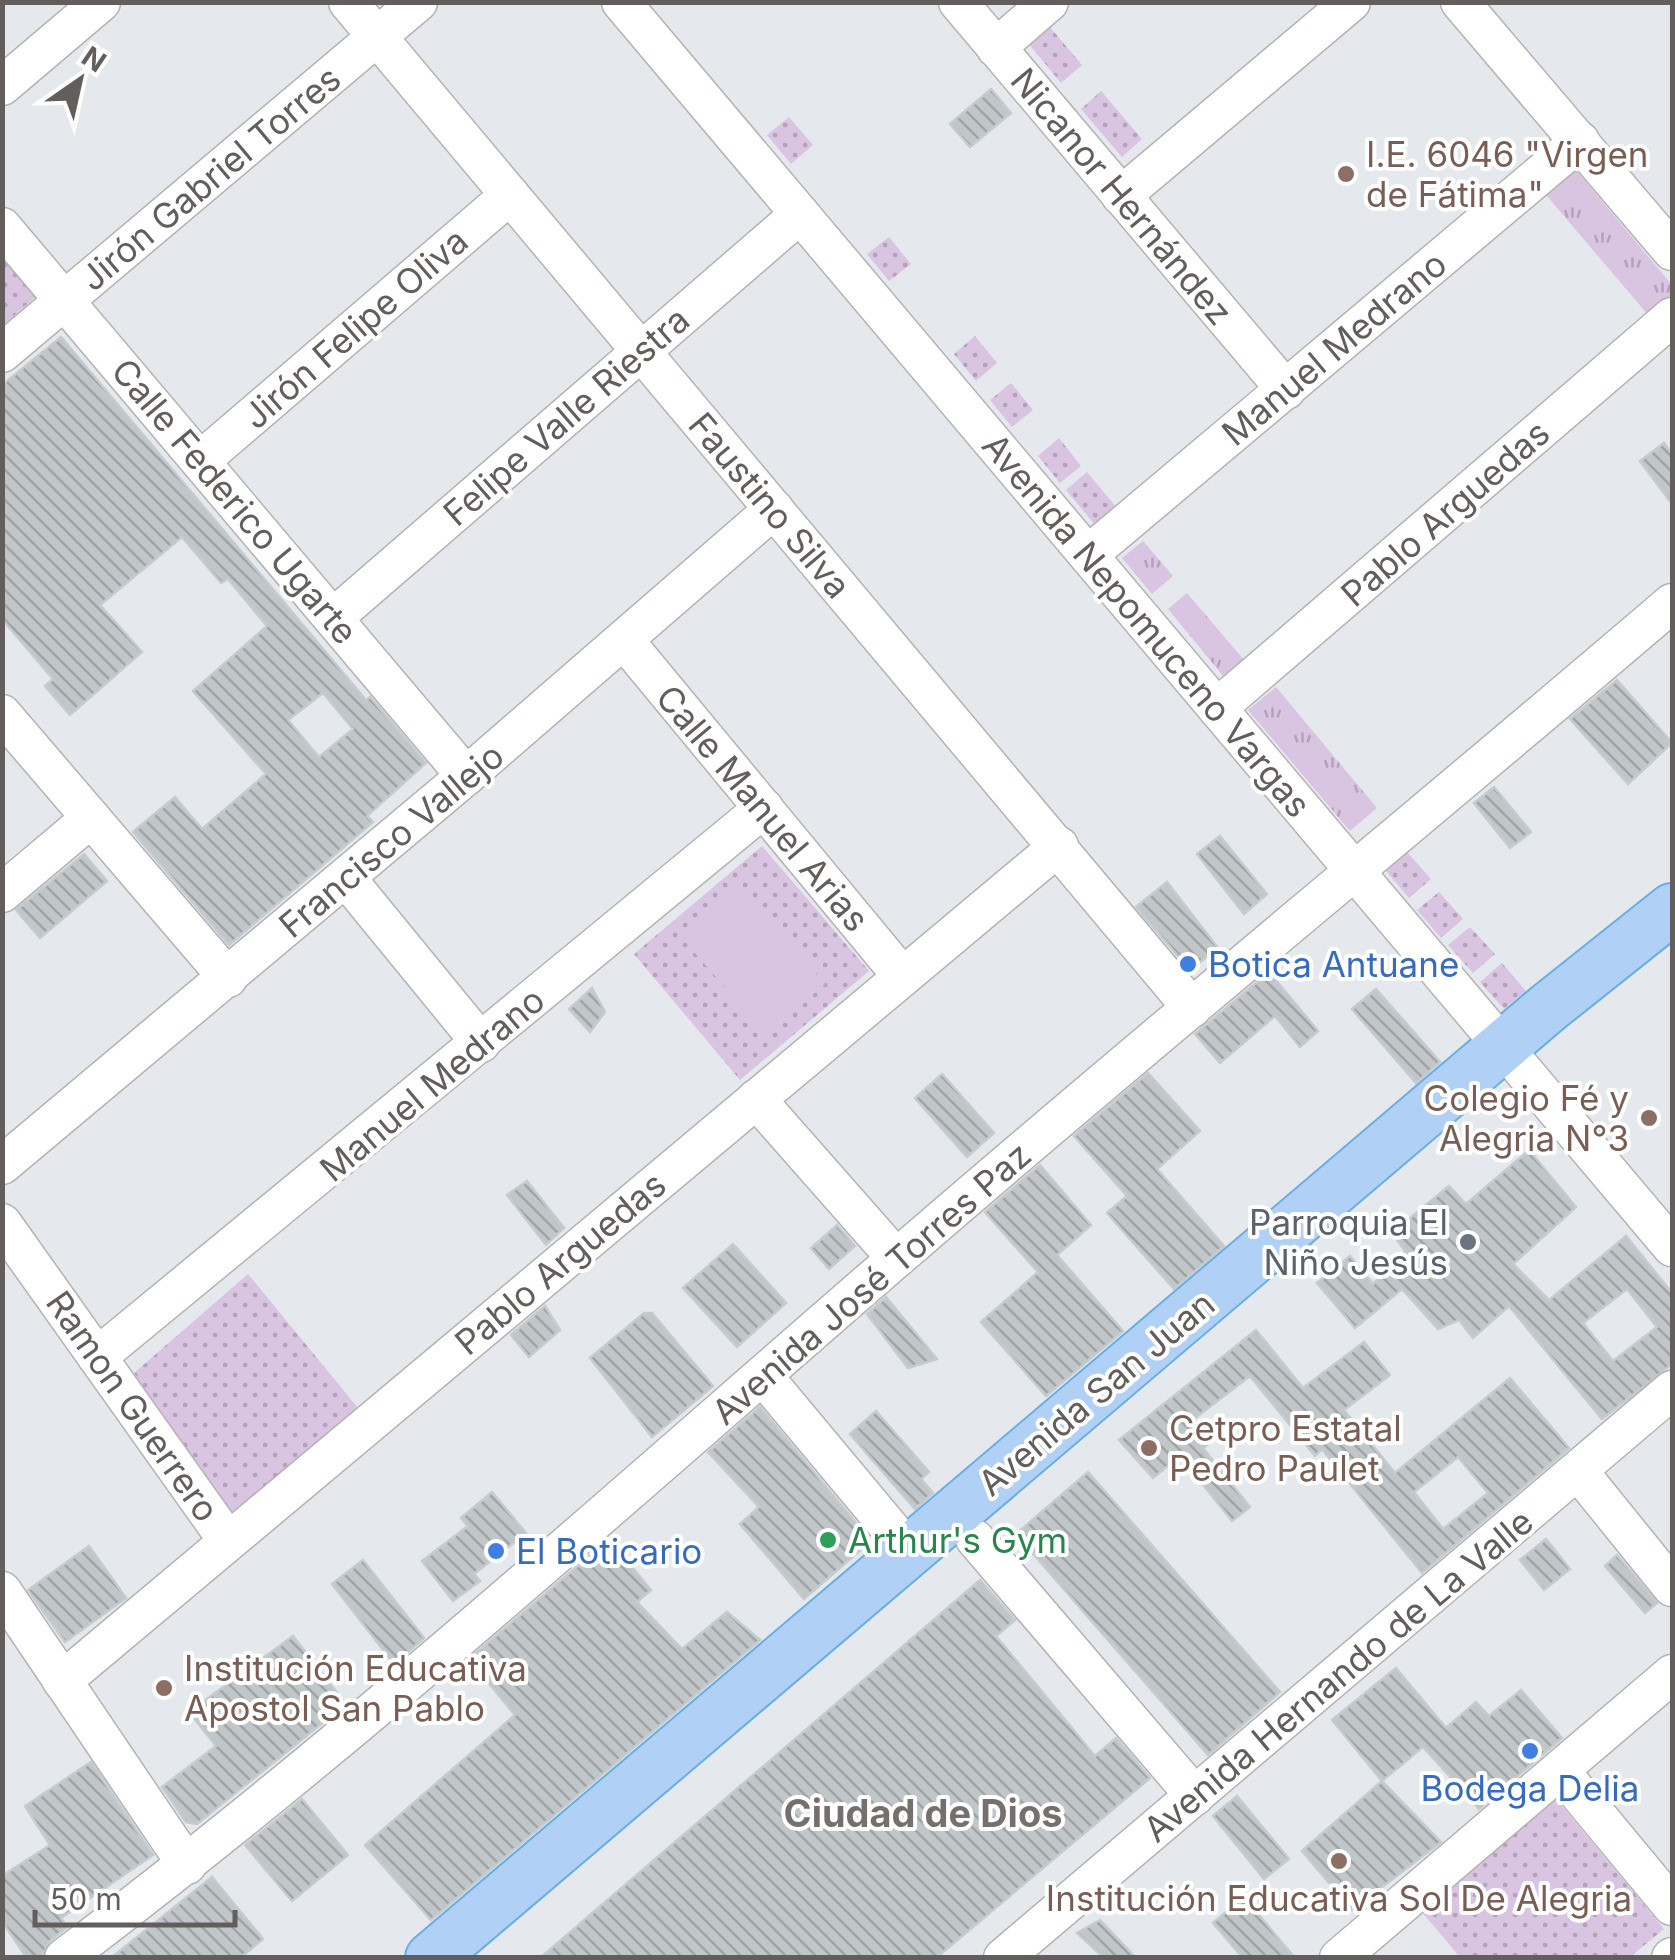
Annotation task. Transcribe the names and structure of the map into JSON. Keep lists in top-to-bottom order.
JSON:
{
  "streets": {
    "main road": ["Avenida San Juan"],
    "street": [
      "Jirón Gabriel Torres",
      "Nicanor Hernández",
      "Jirón Felipe Oliva",
      "Manuel Medrano",
      "Felipe Valle Riestra",
      "Calle Federico Ugarte",
      "Faustino Silva",
      "Pablo Arguedas",
      "Avenida Nepomuceno Vargas",
      "Calle Manuel Arias",
      "Francisco Vallejo",
      "Avenida José Torres Paz",
      "Ramon Guerrero",
      "Avenida Hernando de La Valle"
    ]
  },
  "crossings": [
    ["Jirón Gabriel Torres", "Calle Federico Ugarte"],
    ["Jirón Gabriel Torres", "Faustino Silva"],
    ["Nicanor Hernández", "Manuel Medrano"],
    ["Jirón Felipe Oliva", "Calle Federico Ugarte"],
    ["Jirón Felipe Oliva", "Faustino Silva"],
    ["Manuel Medrano", "Avenida Nepomuceno Vargas"],
    ["Manuel Medrano", "Calle Manuel Arias"],
    ["Manuel Medrano", "Ramon Guerrero"],
    ["Felipe Valle Riestra", "Calle Federico Ugarte"],
    ["Felipe Valle Riestra", "Faustino Silva"],
    ["Felipe Valle Riestra", "Avenida Nepomuceno Vargas"],
    ["Calle Federico Ugarte", "Francisco Vallejo"],
    ["Faustino Silva", "Pablo Arguedas"],
    ["Faustino Silva", "Francisco Vallejo"],
    ["Faustino Silva", "Avenida José Torres Paz"],
    ["Pablo Arguedas", "Avenida Nepomuceno Vargas"],
    ["Pablo Arguedas", "Calle Manuel Arias"],
    ["Pablo Arguedas", "Ramon Guerrero"],
    ["Avenida Nepomuceno Vargas", "Avenida José Torres Paz"],
    ["Avenida Nepomuceno Vargas", "Avenida San Juan"],
    ["Calle Manuel Arias", "Francisco Vallejo"]
  ],
  "districts": ["Ciudad de Dios"],
  "places": [
    "I.E. 6046 \"Virgen de Fátima\"",
    "Botica Antuane",
    "Colegio Fé y Alegria N°3",
    "Parroquia El Niño Jesús",
    "Cetpro Estatal Pedro Paulet",
    "Arthur's Gym",
    "El Boticario",
    "Institución Educativa Apostol San Pablo",
    "Bodega Delia",
    "Institución Educativa Sol De Alegria"
  ],
  "scale_bar": "50 m",
  "north": "top right"
}
